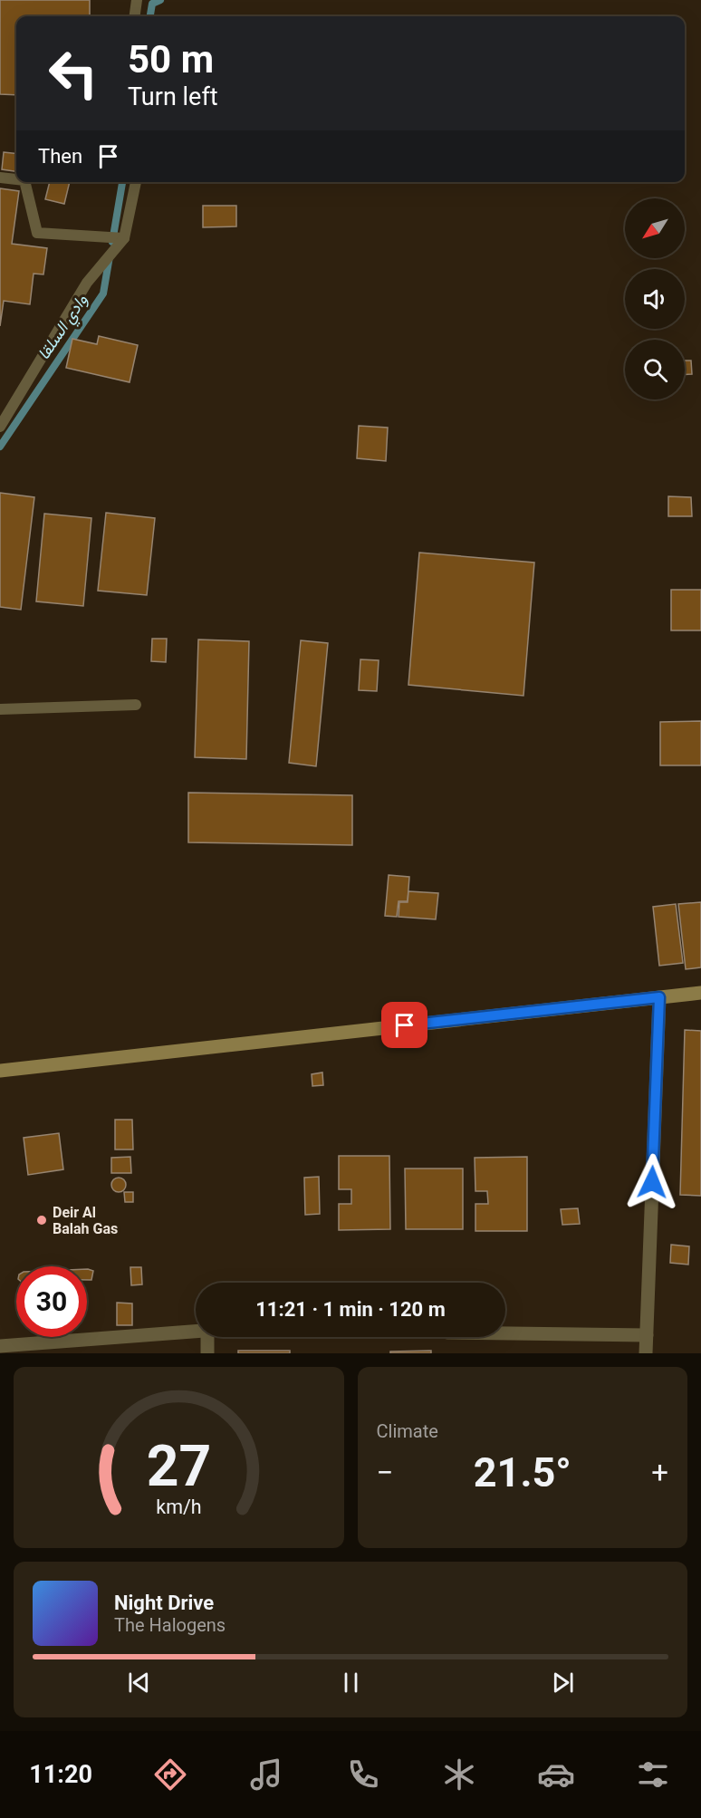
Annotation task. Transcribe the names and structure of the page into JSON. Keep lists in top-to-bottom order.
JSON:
{
  "water": ["وادي السلقا"],
  "places": ["Deir Al Balah Gas"],
  "north": "bottom left",
  "page": {
    "turn": ["50 m", "Turn left"],
    "then": "Then",
    "limit": "30",
    "trip": "11:21 · 1 min · 120 m",
    "tile": "Climate",
    "heat": ["−", "21.5°", "+"],
    "song": ["Night Drive", "The Halogens"],
    "tabs": "11:20",
    "gauge": ["27", "km/h"]
  }
}
